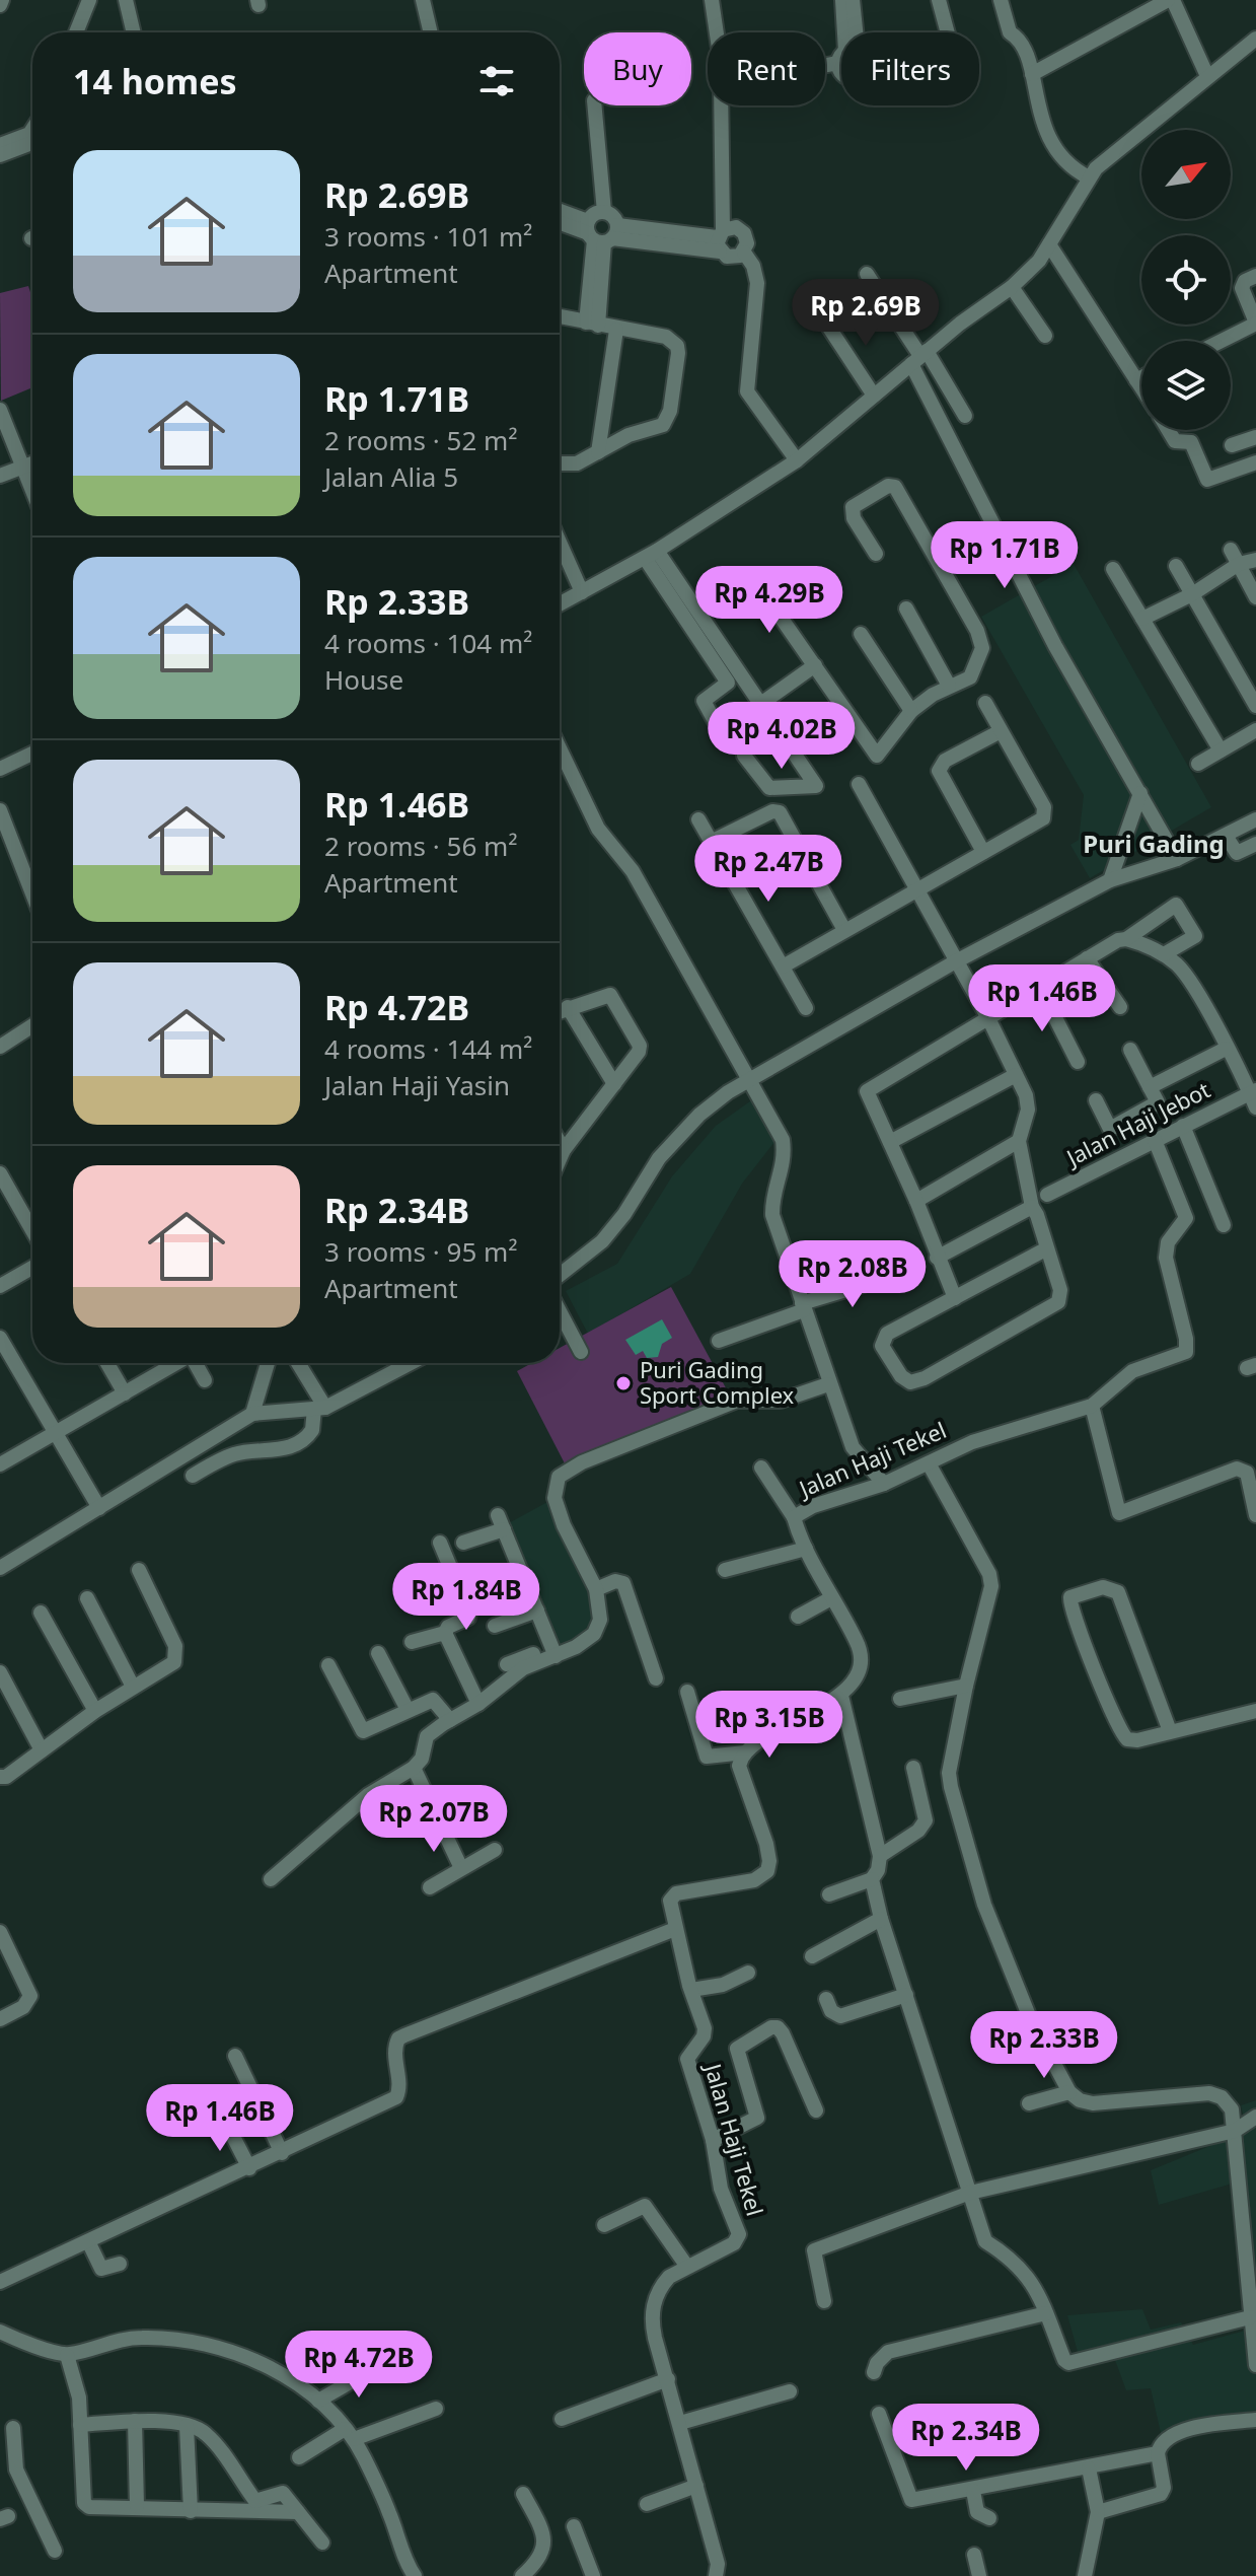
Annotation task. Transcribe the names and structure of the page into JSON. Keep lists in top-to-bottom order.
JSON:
{
  "streets": {
    "street": ["Jalan Haji Jebot", "Jalan Haji Tekel"]
  },
  "crossings": [
    ["Jalan Haji Jebot", "Jalan Haji Tekel"]
  ],
  "districts": ["Puri Gading"],
  "places": ["Puri Gading Sport Complex"],
  "north": "top right",
  "page": {
    "chip": ["Buy", "Rent", "Filters"],
    "heading": "14 homes",
    "list": [
      {
        "name": "Rp 2.69B",
        "note": "3 rooms · 101 m² · Apartment"
      },
      {
        "name": "Rp 1.71B",
        "note": "2 rooms · 52 m² · Jalan Alia 5"
      },
      {
        "name": "Rp 2.33B",
        "note": "4 rooms · 104 m² · House"
      },
      {
        "name": "Rp 1.46B",
        "note": "2 rooms · 56 m² · Apartment"
      },
      {
        "name": "Rp 4.72B",
        "note": "4 rooms · 144 m² · Jalan Haji Yasin"
      },
      {
        "name": "Rp 2.34B",
        "note": "3 rooms · 95 m² · Apartment"
      }
    ],
    "price": [
      "Rp 2.69B",
      "Rp 1.71B",
      "Rp 4.29B",
      "Rp 4.02B",
      "Rp 2.47B",
      "Rp 1.46B",
      "Rp 2.08B",
      "Rp 1.84B",
      "Rp 3.15B",
      "Rp 2.07B",
      "Rp 2.33B",
      "Rp 1.46B",
      "Rp 4.72B",
      "Rp 2.34B"
    ]
  }
}
